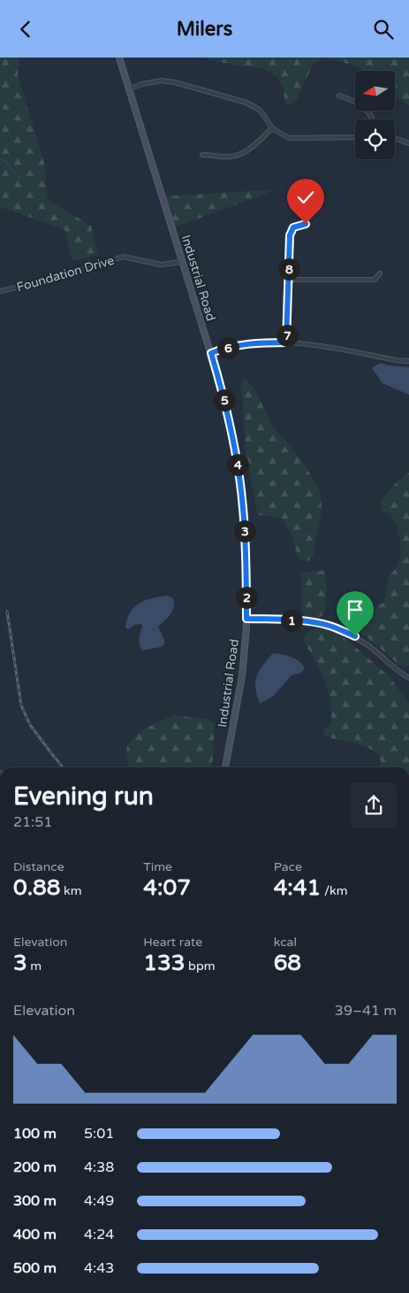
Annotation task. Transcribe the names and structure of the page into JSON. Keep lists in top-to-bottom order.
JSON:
{
  "streets": {
    "main road": ["Industrial Road"],
    "street": ["Foundation Drive"]
  },
  "crossings": [
    ["Foundation Drive", "Industrial Road"]
  ],
  "north": "left",
  "page": {
    "header": "Milers",
    "pins": [
      "8",
      "7",
      "6",
      "5",
      "4",
      "3",
      "2",
      "1"
    ],
    "heading": ["Evening run", "21:51"],
    "stats": [
      ["Distance", "0.88 km"],
      ["Time", "4:07"],
      ["Pace", "4:41 /km"],
      ["Elevation", "3 m"],
      ["Heart rate", "133 bpm"],
      ["kcal", "68"]
    ],
    "chart": ["Elevation", "39–41 m"],
    "list": [
      {
        "name": "100 m",
        "note": "5:01"
      },
      {
        "name": "200 m",
        "note": "4:38"
      },
      {
        "name": "300 m",
        "note": "4:49"
      },
      {
        "name": "400 m",
        "note": "4:24"
      },
      {
        "name": "500 m",
        "note": "4:43"
      }
    ]
  }
}
